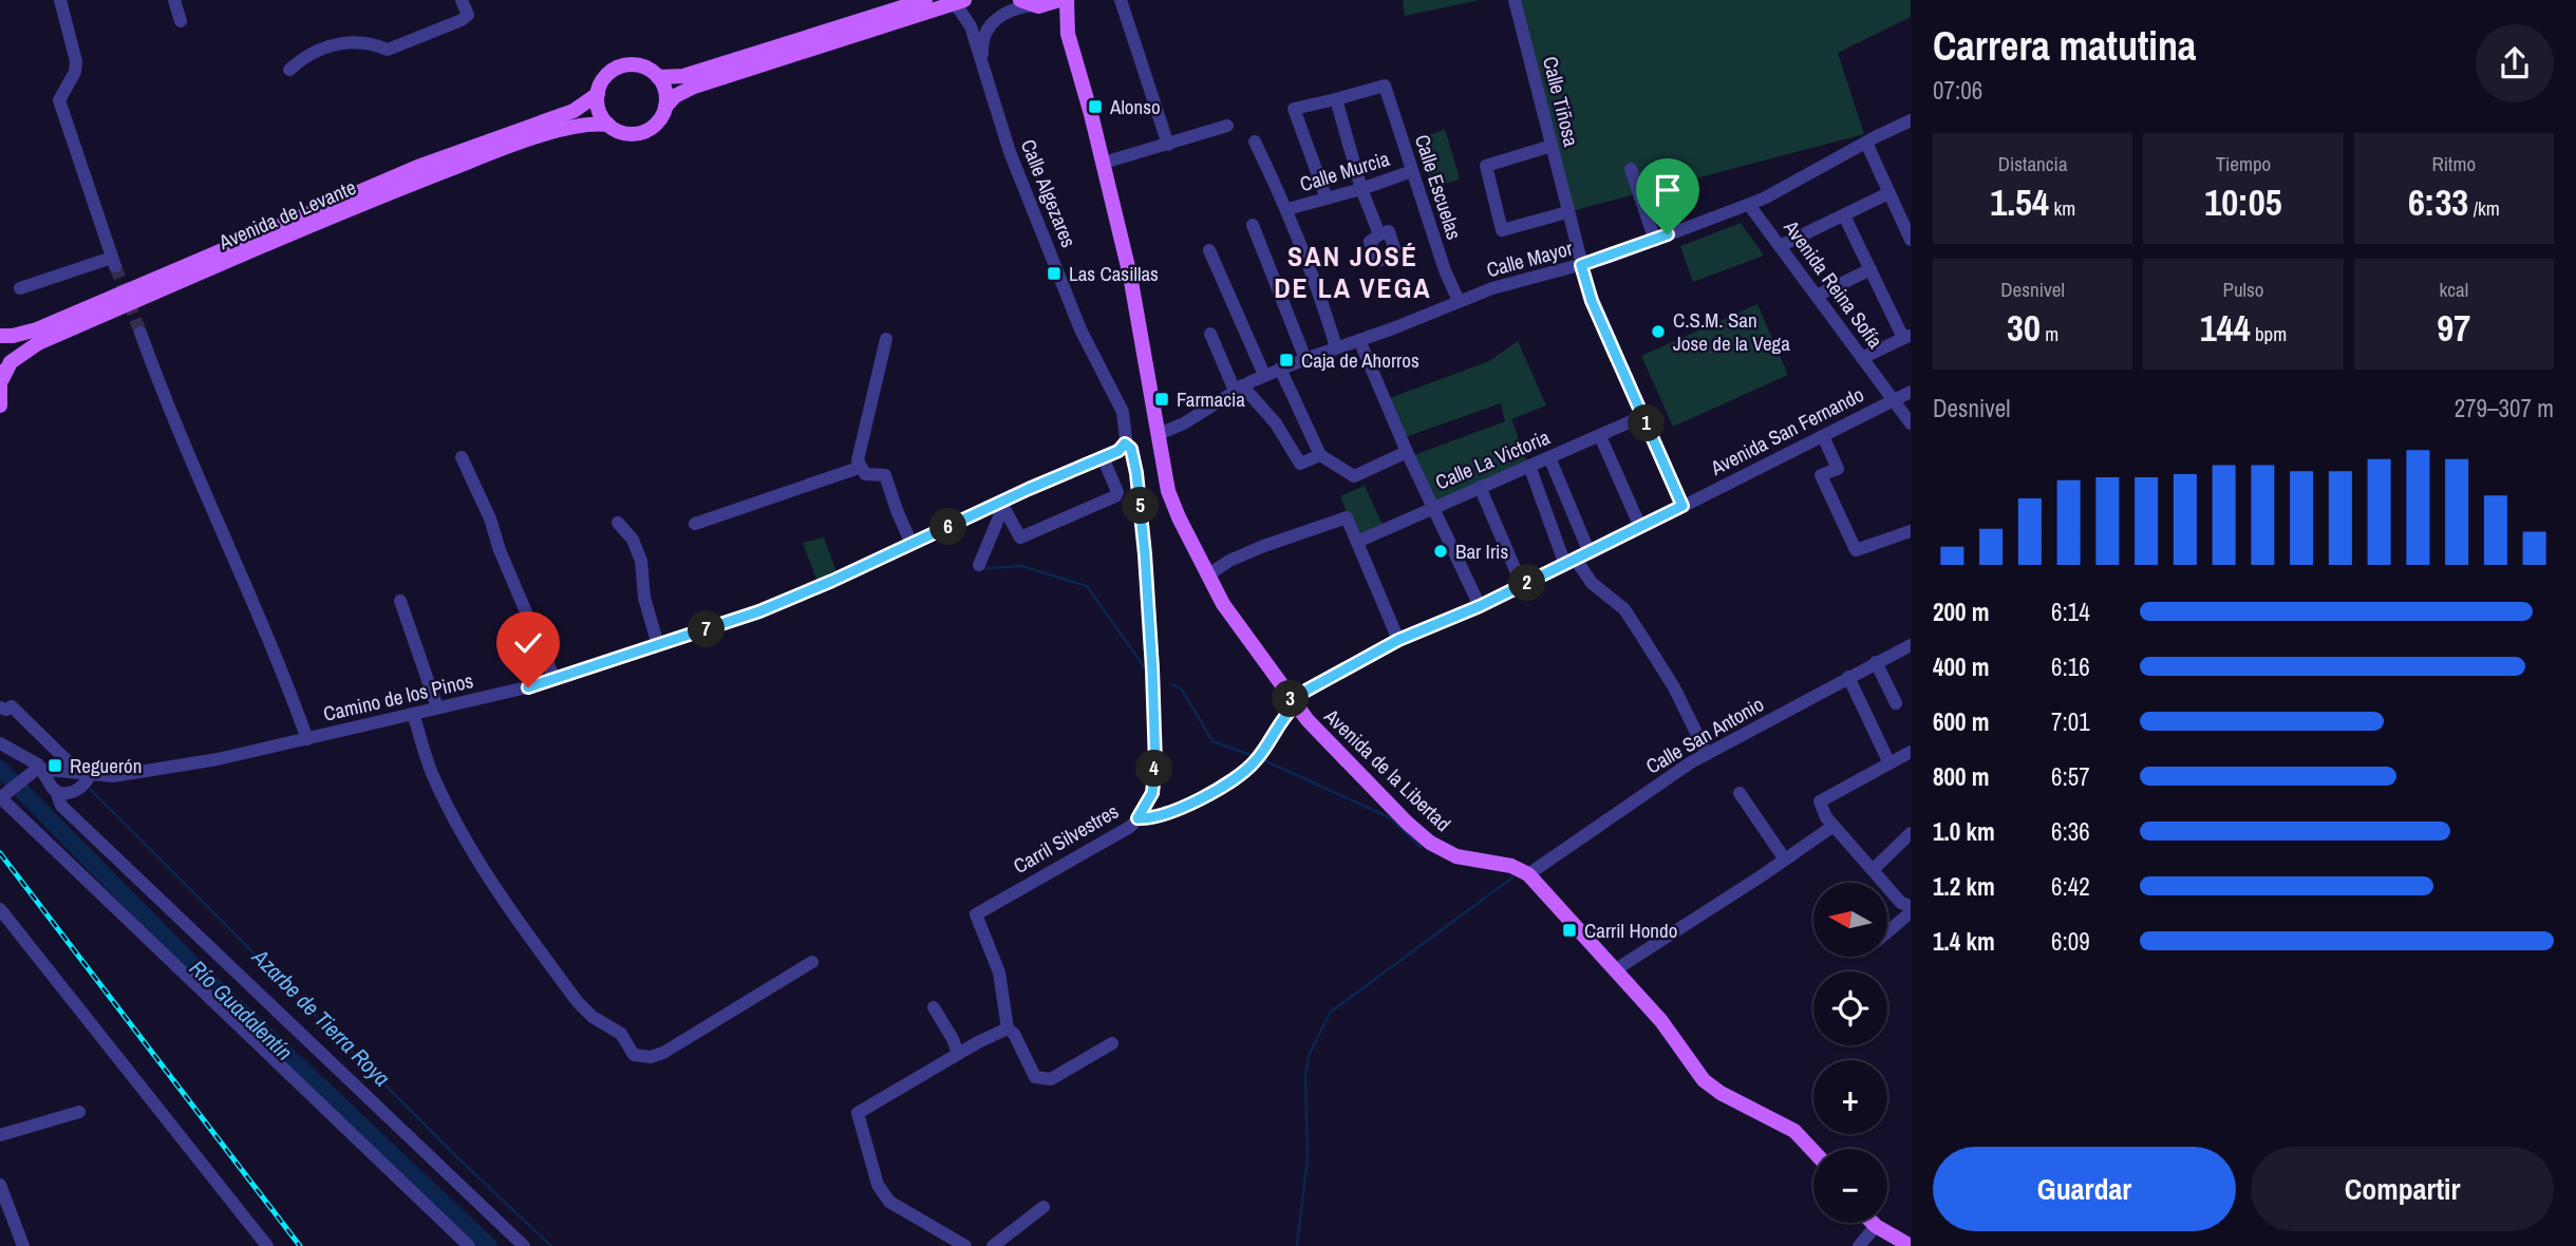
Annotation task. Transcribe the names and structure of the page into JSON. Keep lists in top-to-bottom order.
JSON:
{
  "streets": {
    "main road": ["Avenida de Levante", "Avenida de la Libertad"],
    "street": [
      "Calle Tiñosa",
      "Calle Murcia",
      "Calle Escuelas",
      "Calle Algezares",
      "Calle Mayor",
      "Avenida Reina Sofía",
      "Avenida San Fernando",
      "Calle La Victoria",
      "Camino de los Pinos",
      "Calle San Antonio",
      "Carril Silvestres"
    ]
  },
  "crossings": [
    ["Calle Tiñosa", "Calle Mayor"],
    ["Calle Tiñosa", "Avenida San Fernando"],
    ["Calle Tiñosa", "Calle La Victoria"],
    ["Calle Murcia", "Calle Escuelas"],
    ["Calle Escuelas", "Calle Mayor"],
    ["Calle Algezares", "Camino de los Pinos"],
    ["Calle Algezares", "Carril Silvestres"],
    ["Calle Mayor", "Avenida Reina Sofía"],
    ["Calle Mayor", "Avenida de la Libertad"],
    ["Avenida Reina Sofía", "Avenida San Fernando"],
    ["Avenida San Fernando", "Avenida de la Libertad"],
    ["Camino de los Pinos", "Carril Silvestres"],
    ["Calle San Antonio", "Avenida de la Libertad"]
  ],
  "districts": ["SAN JOSÉ DE LA VEGA"],
  "water": ["Río Guadalentín", "Azarbe de Tierra Roya"],
  "places": {
    "transit": [
      "Alonso",
      "Las Casillas",
      "Caja de Ahorros",
      "Farmacia",
      "Reguerón",
      "Carril Hondo"
    ],
    "other": ["C.S.M. San Jose de la Vega", "Bar Iris"]
  },
  "north": "left",
  "page": {
    "heading": ["Carrera matutina", "07:06"],
    "stats": [
      ["Distancia", "1.54 km"],
      ["Tiempo", "10:05"],
      ["Ritmo", "6:33 /km"],
      ["Desnivel", "30 m"],
      ["Pulso", "144 bpm"],
      ["kcal", "97"]
    ],
    "chart": ["Desnivel", "279–307 m"],
    "pins": [
      "1",
      "5",
      "6",
      "2",
      "7",
      "3",
      "4"
    ],
    "list": [
      {
        "name": "200 m",
        "note": "6:14"
      },
      {
        "name": "400 m",
        "note": "6:16"
      },
      {
        "name": "600 m",
        "note": "7:01"
      },
      {
        "name": "800 m",
        "note": "6:57"
      },
      {
        "name": "1.0 km",
        "note": "6:36"
      },
      {
        "name": "1.2 km",
        "note": "6:42"
      },
      {
        "name": "1.4 km",
        "note": "6:09"
      }
    ],
    "map_buttons": ["+", "−"],
    "buttons": ["Guardar", "Compartir"]
  }
}
